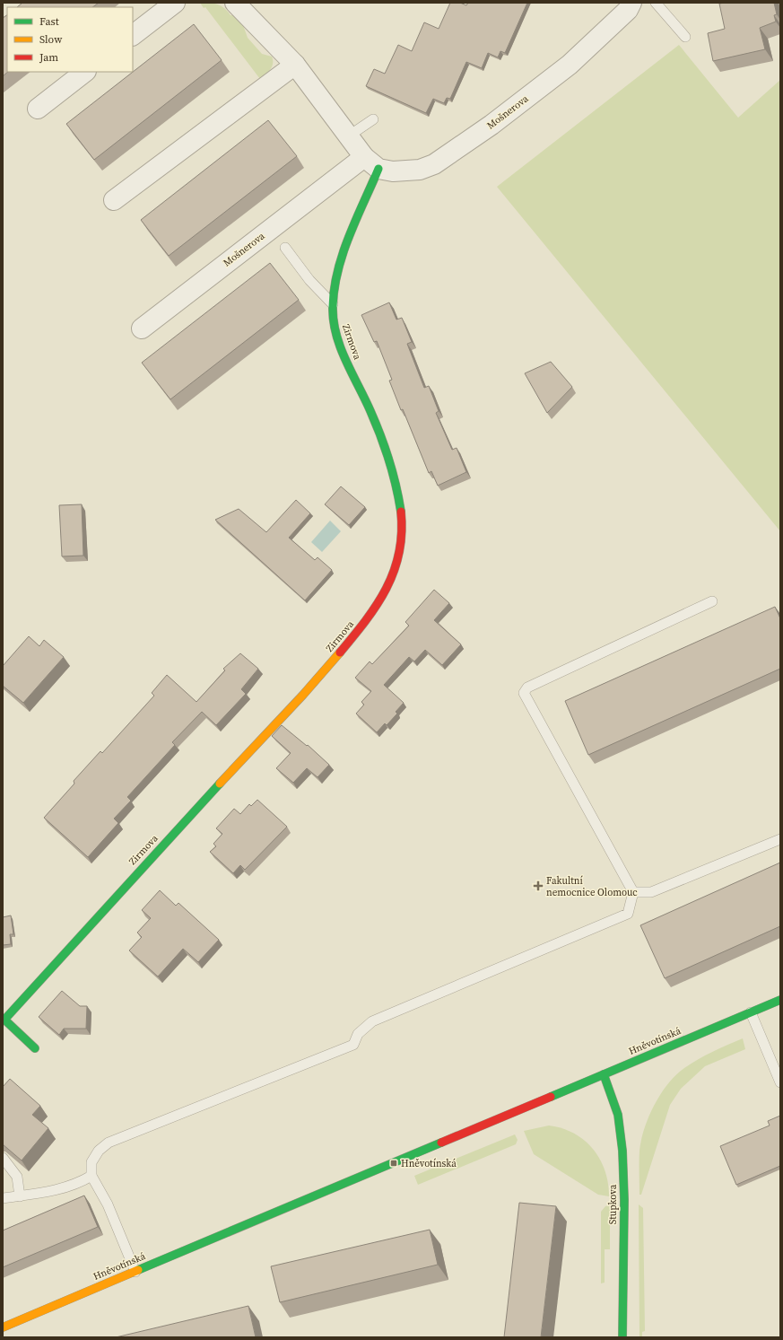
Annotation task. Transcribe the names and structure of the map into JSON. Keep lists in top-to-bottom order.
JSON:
{
  "streets": {
    "street": [
      "Mošnerova",
      "Zirmova",
      "Hněvotínská",
      "Stupkova"
    ]
  },
  "crossings": [
    ["Mošnerova", "Zirmova"],
    ["Hněvotínská", "Stupkova"]
  ],
  "places": {
    "health": ["Fakultní nemocnice Olomouc"],
    "transit": ["Hněvotínská"]
  },
  "legend": ["Fast", "Slow", "Jam"]
}
